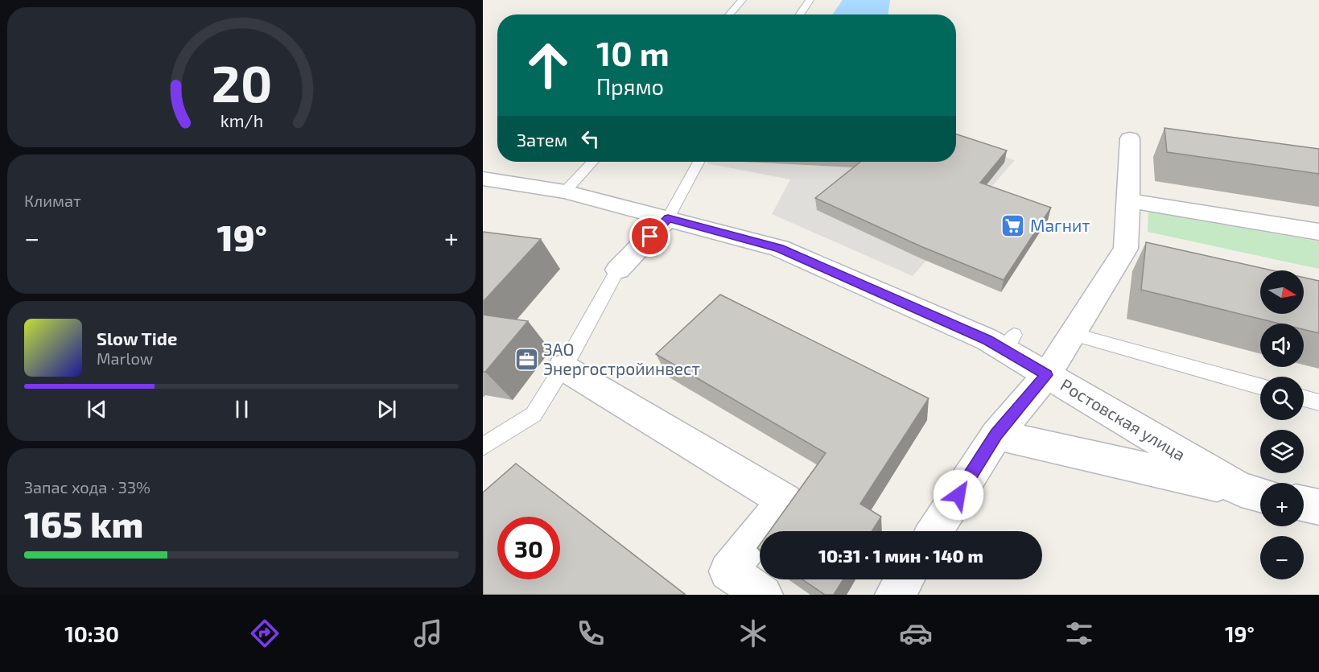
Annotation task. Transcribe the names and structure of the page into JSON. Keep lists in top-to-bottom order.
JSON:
{
  "streets": {
    "street": ["Ростовская улица"]
  },
  "places": {
    "supermarket": ["Магнит"],
    "office": ["ЗАО Энергостройинвест"]
  },
  "north": "right",
  "page": {
    "turn": ["10 m", "Прямо"],
    "then": "Затем",
    "tile": [
      "Климат",
      ["Запас хода · 33%", "165 km"]
    ],
    "heat": ["−", "19°", "+"],
    "map_buttons": ["+", "−"],
    "song": ["Slow Tide", "Marlow"],
    "limit": "30",
    "trip": "10:31 · 1 мин · 140 m",
    "tabs": ["10:30", "19°"],
    "gauge": ["20", "km/h"]
  }
}
